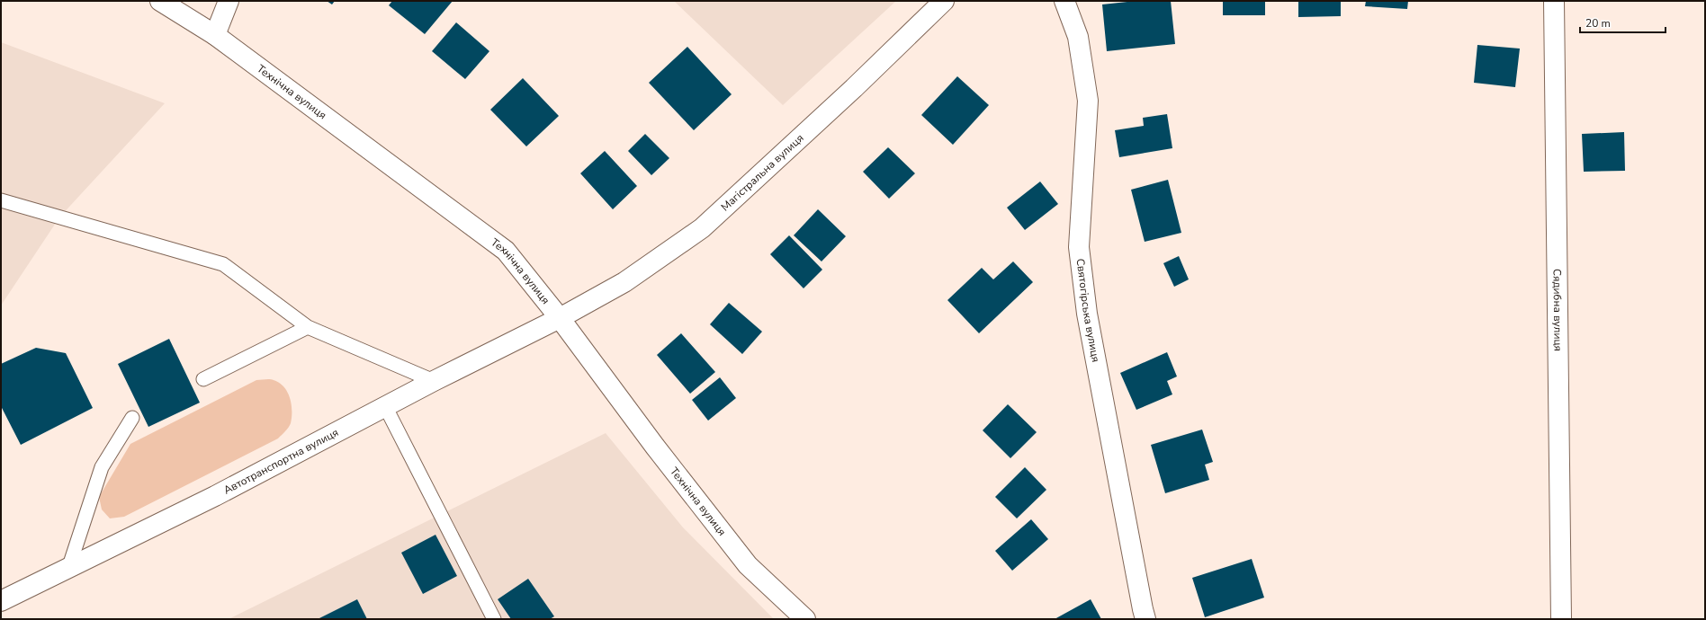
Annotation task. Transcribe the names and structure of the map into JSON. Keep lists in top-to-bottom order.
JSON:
{
  "streets": {
    "street": [
      "Технічна вулиця",
      "Магістральна вулиця",
      "Сядибна вулиця",
      "Святогірська вулиця",
      "Автотранспортна вулиця"
    ]
  },
  "crossings": [
    ["Технічна вулиця", "Магістральна вулиця"],
    ["Технічна вулиця", "Автотранспортна вулиця"],
    ["Магістральна вулиця", "Автотранспортна вулиця"]
  ],
  "scale_bar": "20 m"
}
